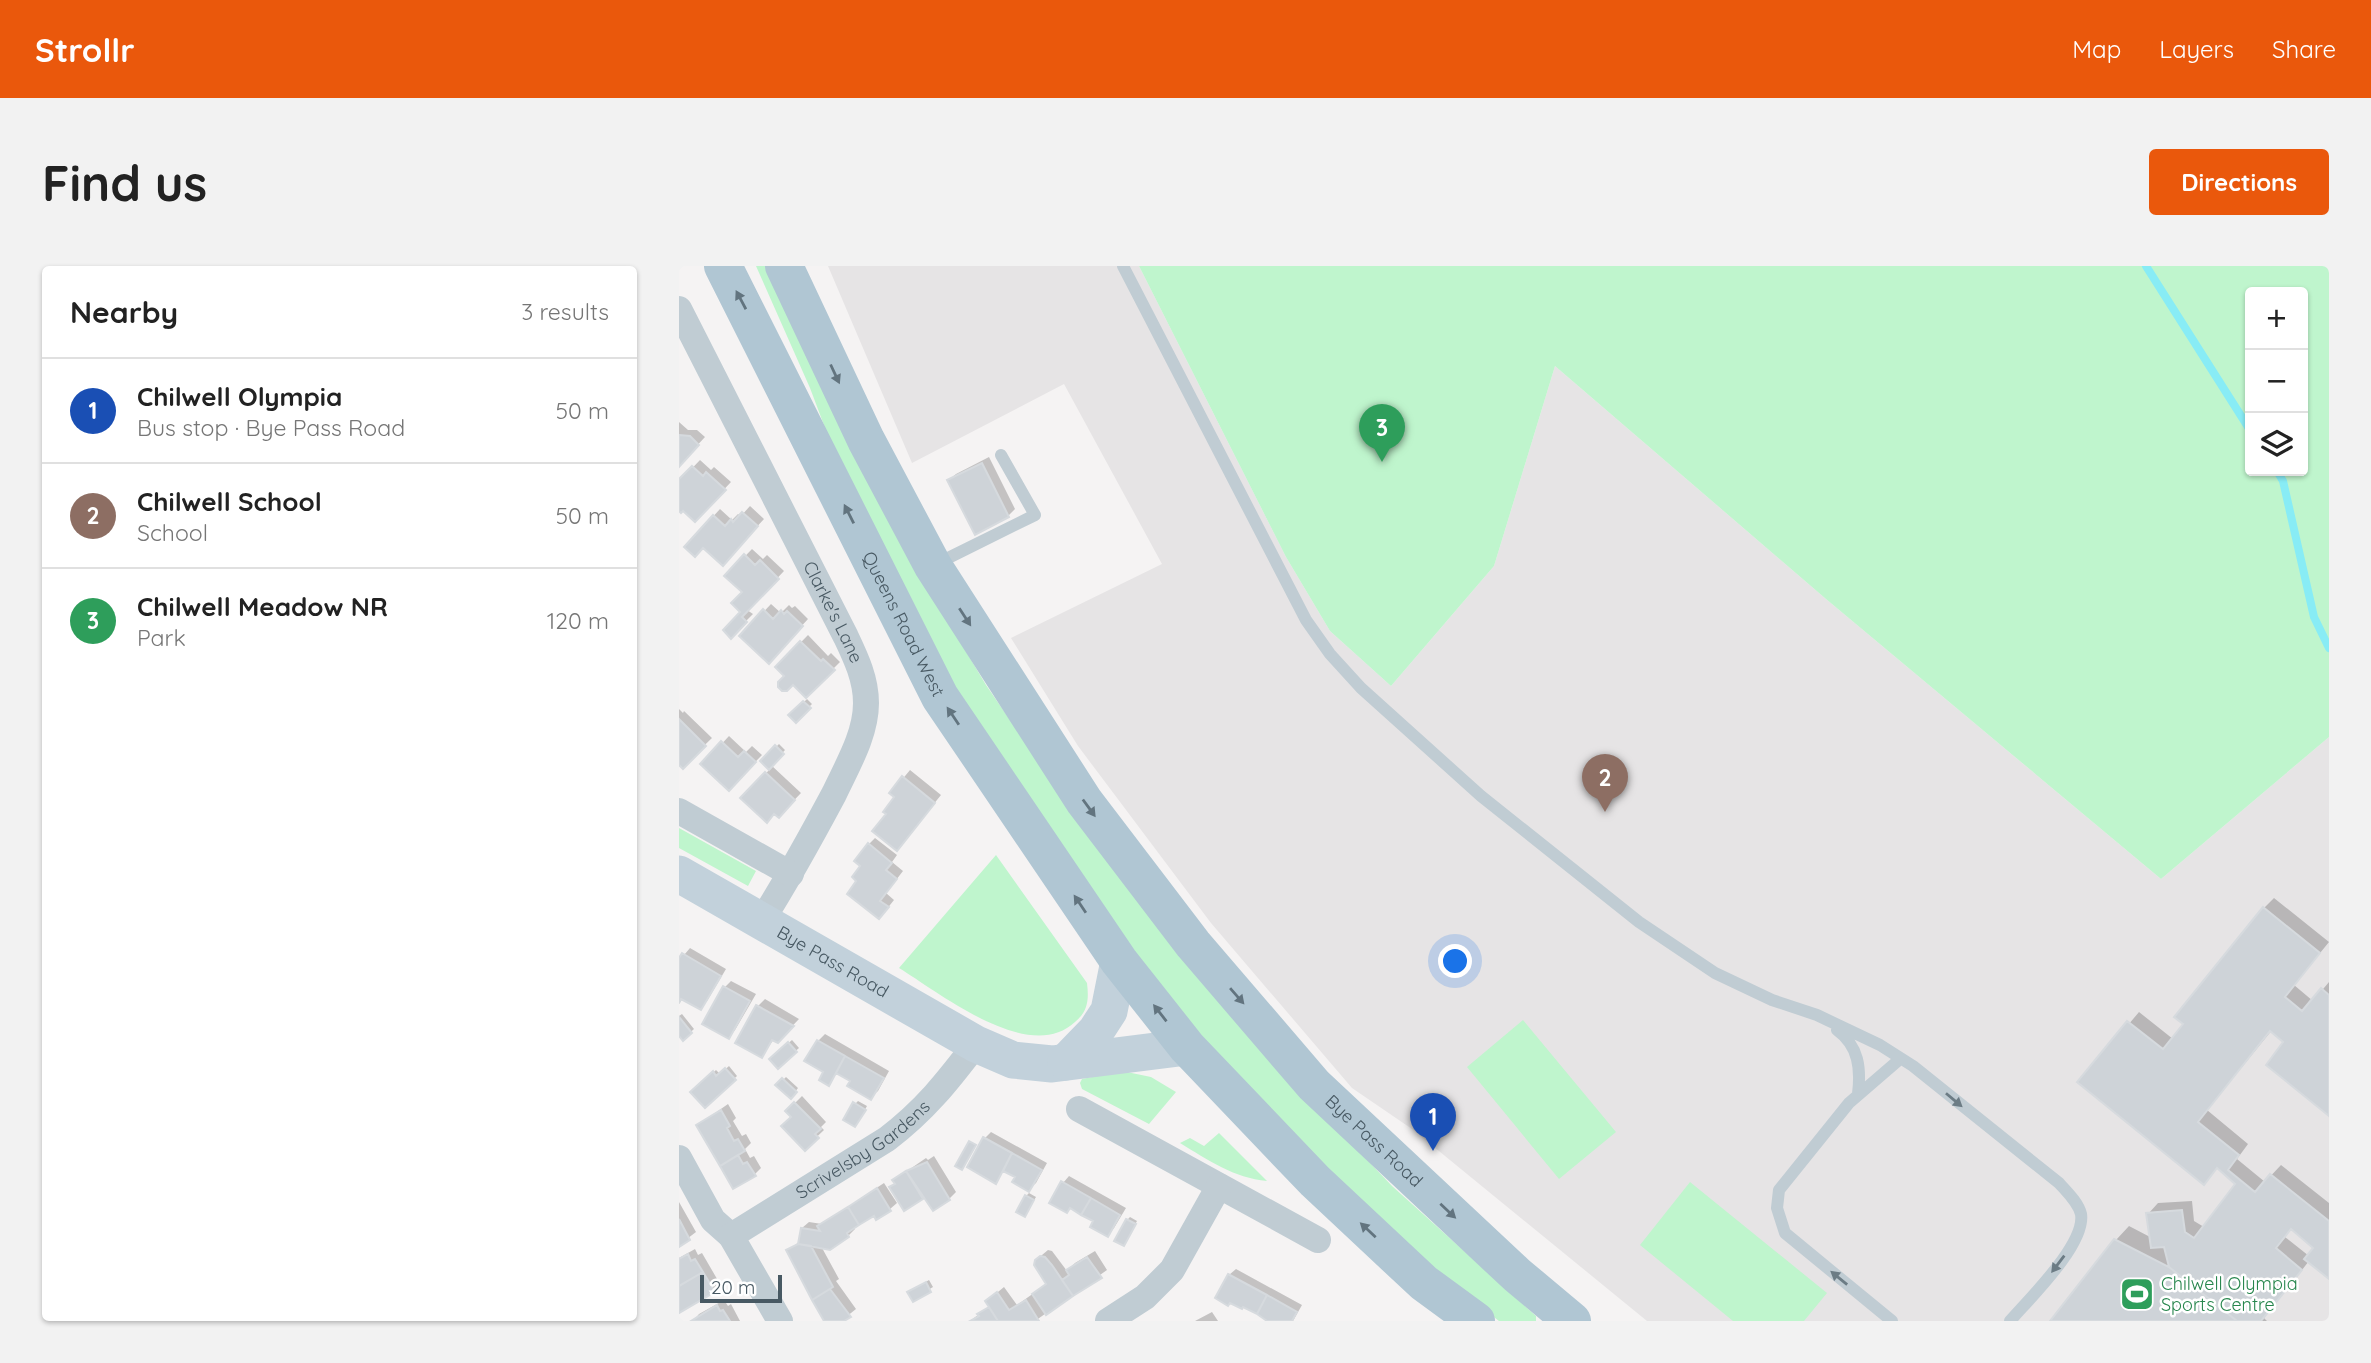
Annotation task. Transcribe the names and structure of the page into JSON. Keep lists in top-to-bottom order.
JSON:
{
  "streets": {
    "main road": ["Queens Road West", "Bye Pass Road"],
    "street": ["Clarke's Lane", "Scrivelsby Gardens"]
  },
  "crossings": [
    ["Clarke's Lane", "Bye Pass Road"],
    ["Bye Pass Road", "Scrivelsby Gardens"]
  ],
  "places": {
    "sports": ["Chilwell Olympia Sports Centre"]
  },
  "scale_bar": "20 m",
  "page": {
    "header": "Strollr",
    "nav": ["Map", "Layers", "Share"],
    "buttons": "Directions",
    "title": "Find us",
    "heading": ["Nearby", "3 results"],
    "map_buttons": ["+", "−"],
    "list": [
      {
        "mark": "1",
        "name": "Chilwell Olympia",
        "note": "Bus stop · Bye Pass Road",
        "value": "50 m"
      },
      {
        "mark": "2",
        "name": "Chilwell School",
        "note": "School",
        "value": "50 m"
      },
      {
        "mark": "3",
        "name": "Chilwell Meadow NR",
        "note": "Park",
        "value": "120 m"
      }
    ],
    "pins": ["3", "2", "1"],
    "scale": "20 m"
  }
}
